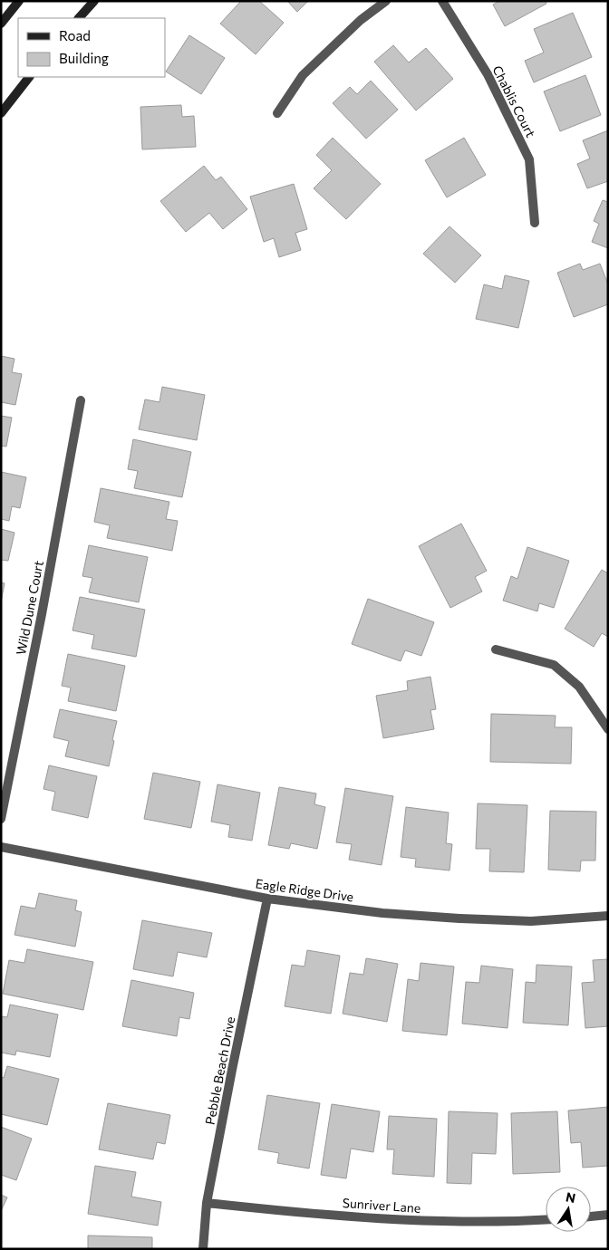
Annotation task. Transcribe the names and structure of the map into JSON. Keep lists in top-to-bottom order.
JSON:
{
  "streets": {
    "street": [
      "Chablis Court",
      "Wild Dune Court",
      "Eagle Ridge Drive",
      "Pebble Beach Drive",
      "Sunriver Lane"
    ]
  },
  "crossings": [
    ["Eagle Ridge Drive", "Pebble Beach Drive"],
    ["Pebble Beach Drive", "Sunriver Lane"]
  ],
  "legend": ["Road", "Building"],
  "north": "top"
}
